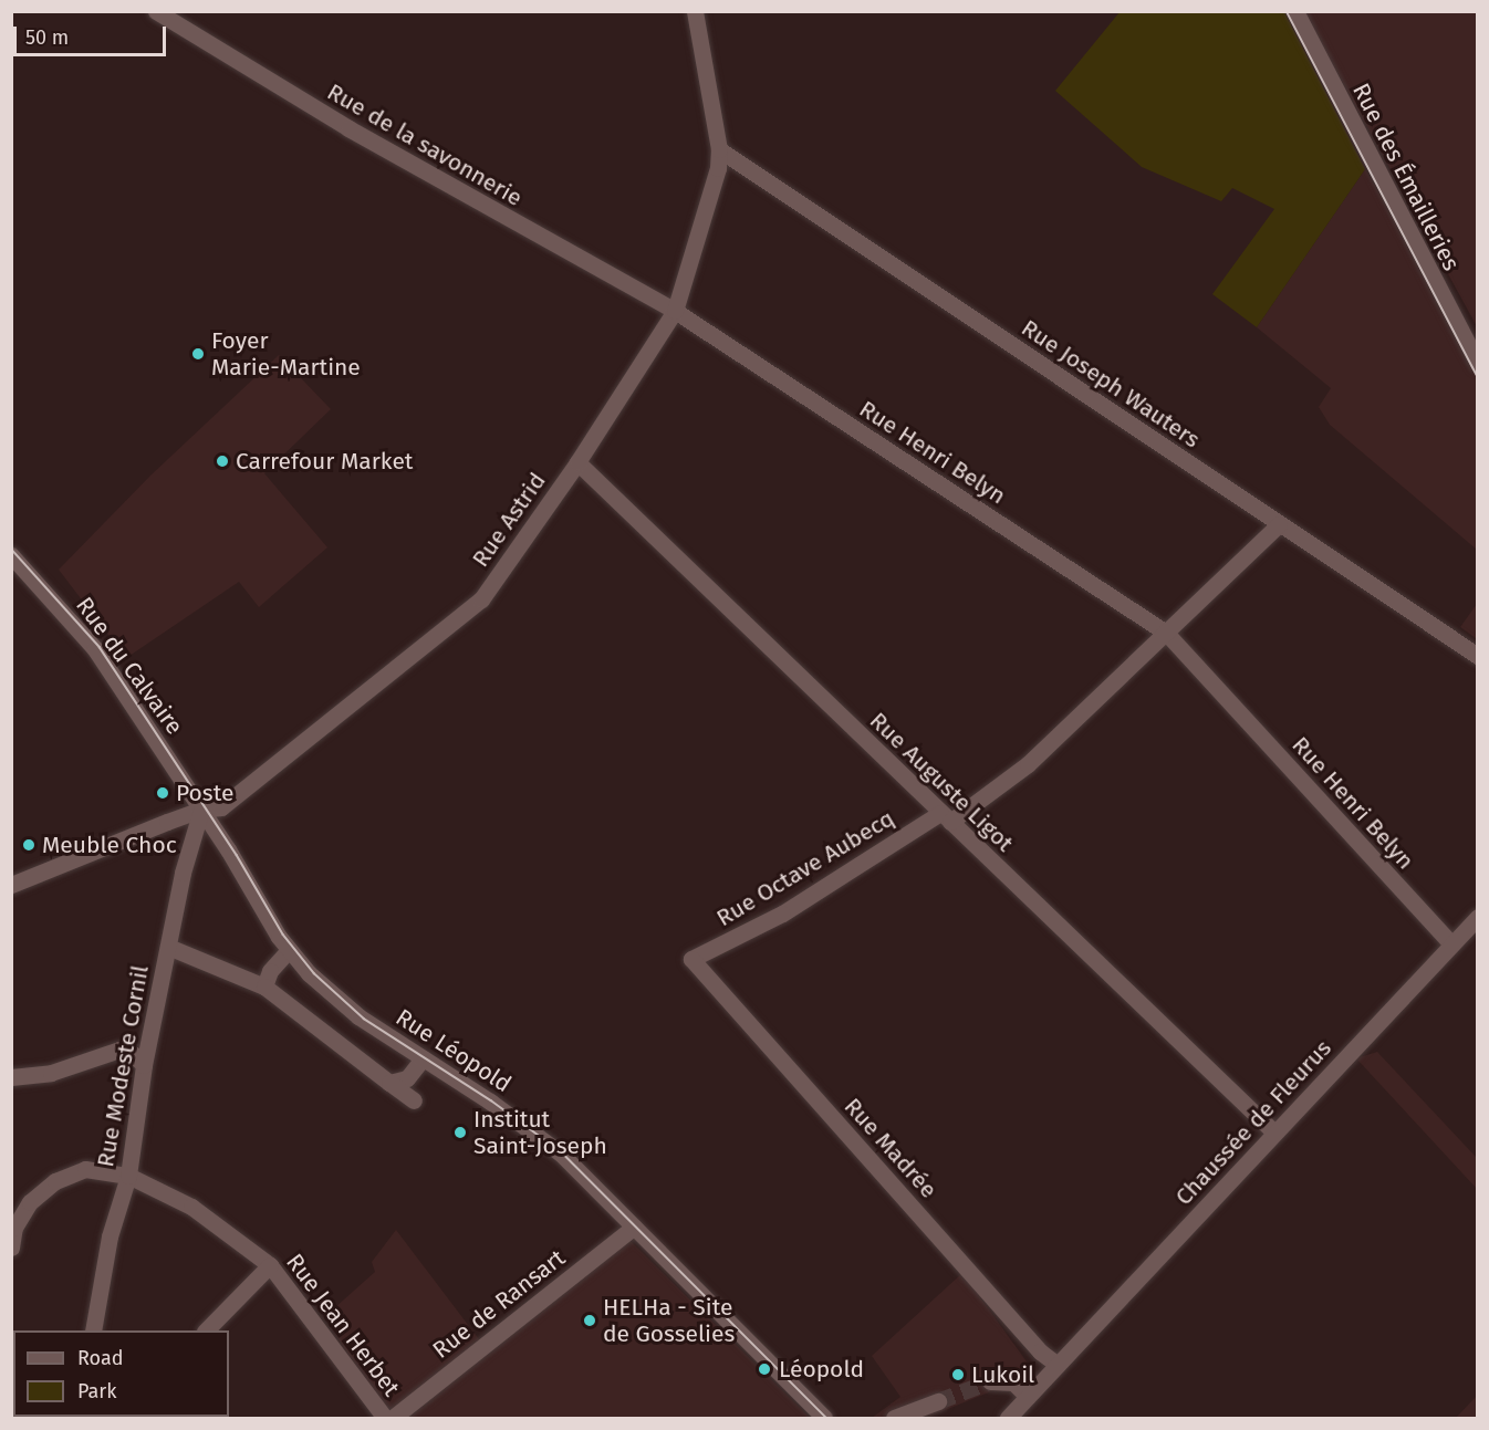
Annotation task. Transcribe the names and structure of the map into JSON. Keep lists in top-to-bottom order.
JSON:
{
  "streets": {
    "street": [
      "Rue de la savonnerie",
      "Rue des Émailleries",
      "Rue Joseph Wauters",
      "Rue Henri Belyn",
      "Rue Astrid",
      "Rue du Calvaire",
      "Rue Auguste Ligot",
      "Rue Octave Aubecq",
      "Rue Léopold",
      "Rue Modeste Cornil",
      "Chaussée de Fleurus",
      "Rue Madrée",
      "Rue de Ransart",
      "Rue Jean Herbet"
    ]
  },
  "crossings": [
    ["Rue de la savonnerie", "Rue Henri Belyn"],
    ["Rue de la savonnerie", "Rue Astrid"],
    ["Rue Joseph Wauters", "Rue Astrid"],
    ["Rue Henri Belyn", "Rue Astrid"],
    ["Rue Henri Belyn", "Chaussée de Fleurus"],
    ["Rue Astrid", "Rue du Calvaire"],
    ["Rue Astrid", "Rue Auguste Ligot"],
    ["Rue Astrid", "Rue Léopold"],
    ["Rue Astrid", "Rue Modeste Cornil"],
    ["Rue du Calvaire", "Rue Léopold"],
    ["Rue du Calvaire", "Rue Modeste Cornil"],
    ["Rue Auguste Ligot", "Rue Octave Aubecq"],
    ["Rue Auguste Ligot", "Chaussée de Fleurus"],
    ["Rue Octave Aubecq", "Rue Madrée"],
    ["Rue Léopold", "Rue Modeste Cornil"],
    ["Rue Léopold", "Rue de Ransart"],
    ["Rue Modeste Cornil", "Rue Jean Herbet"],
    ["Chaussée de Fleurus", "Rue Madrée"]
  ],
  "places": [
    "Foyer Marie-Martine",
    "Carrefour Market",
    "Poste",
    "Meuble Choc",
    "Institut Saint-Joseph",
    "HELHa - Site de Gosselies",
    "Léopold",
    "Lukoil"
  ],
  "legend": ["Road", "Park"],
  "scale_bar": "50 m"
}
